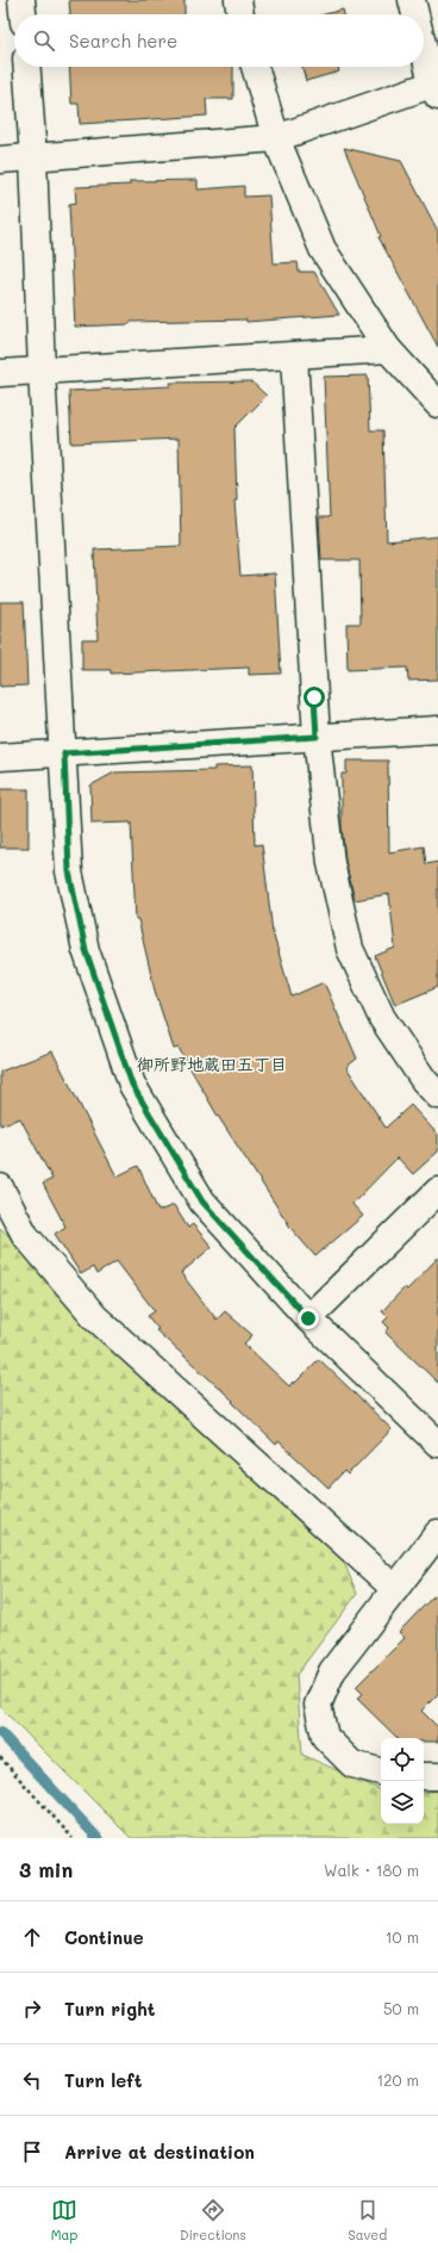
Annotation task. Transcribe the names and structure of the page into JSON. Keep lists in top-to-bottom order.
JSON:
{
  "districts": ["御所野地蔵田五丁目"],
  "page": {
    "search": "Search here",
    "heading": ["3 min", "Walk · 180 m"],
    "list": [
      ["Continue", "10 m"],
      ["Turn right", "50 m"],
      ["Turn left", "120 m"],
      "Arrive at destination"
    ],
    "nav": ["Map", "Directions", "Saved"]
  }
}
